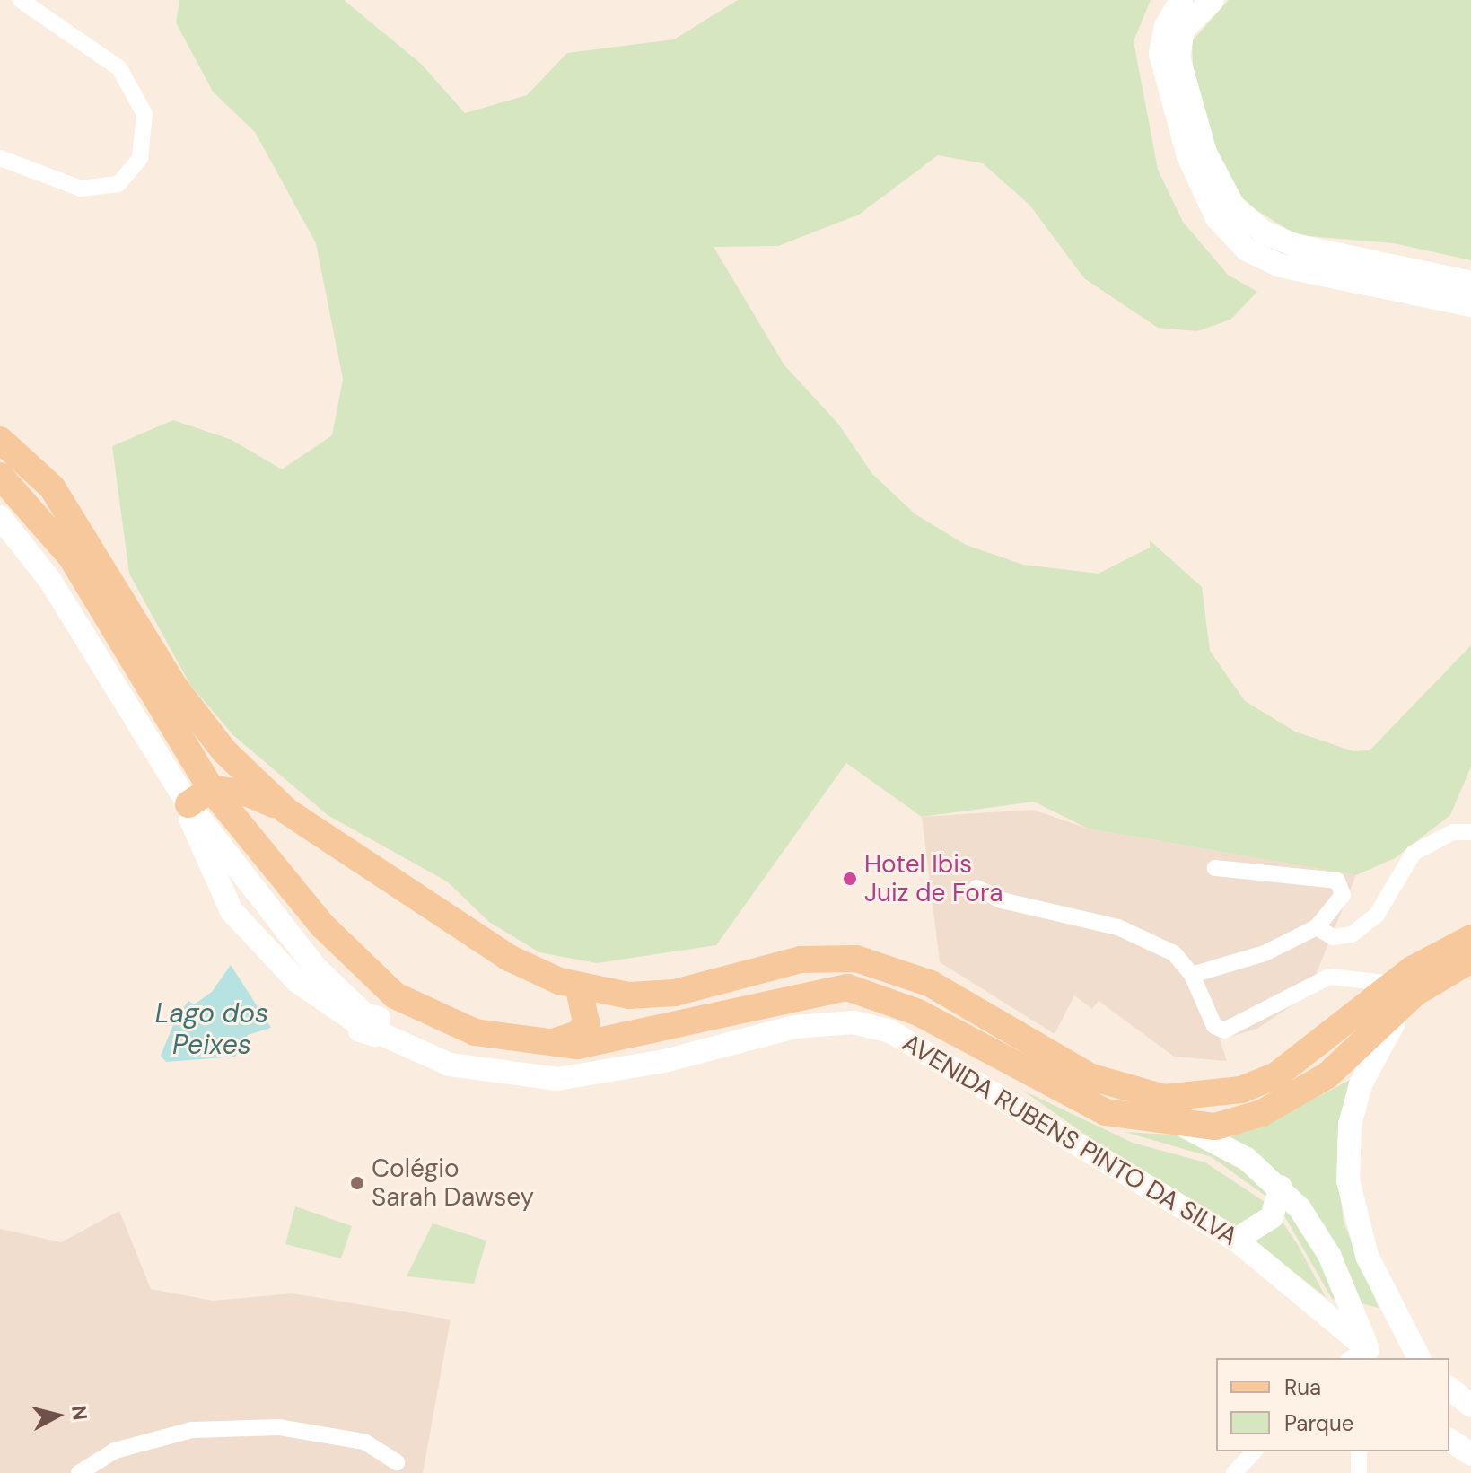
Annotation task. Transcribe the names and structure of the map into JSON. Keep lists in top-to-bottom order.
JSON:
{
  "streets": {
    "street": ["AVENIDA RUBENS PINTO DA SILVA"]
  },
  "water": ["Lago dos Peixes"],
  "places": ["Hotel Ibis Juiz de Fora", "Colégio Sarah Dawsey"],
  "legend": ["Rua", "Parque"],
  "north": "right"
}
